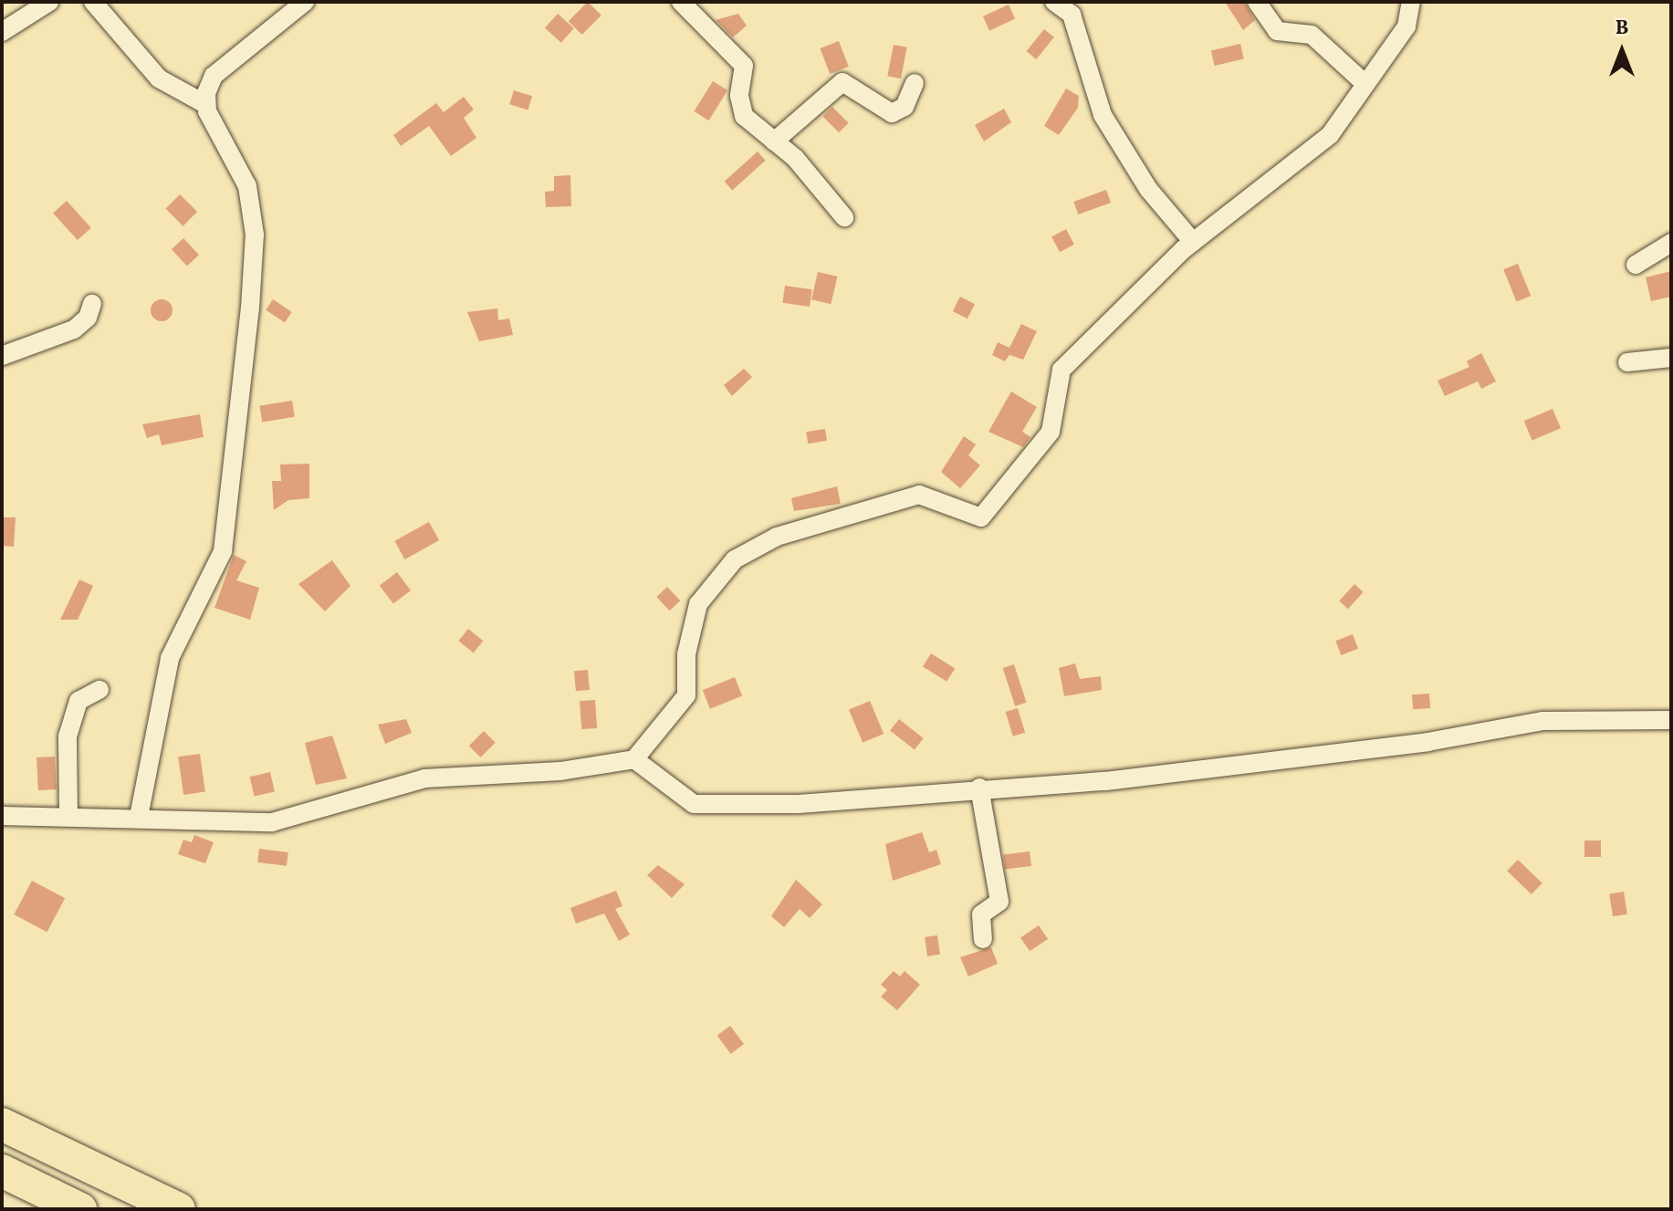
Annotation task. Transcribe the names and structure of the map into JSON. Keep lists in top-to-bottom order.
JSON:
{
  "north": "top"
}
